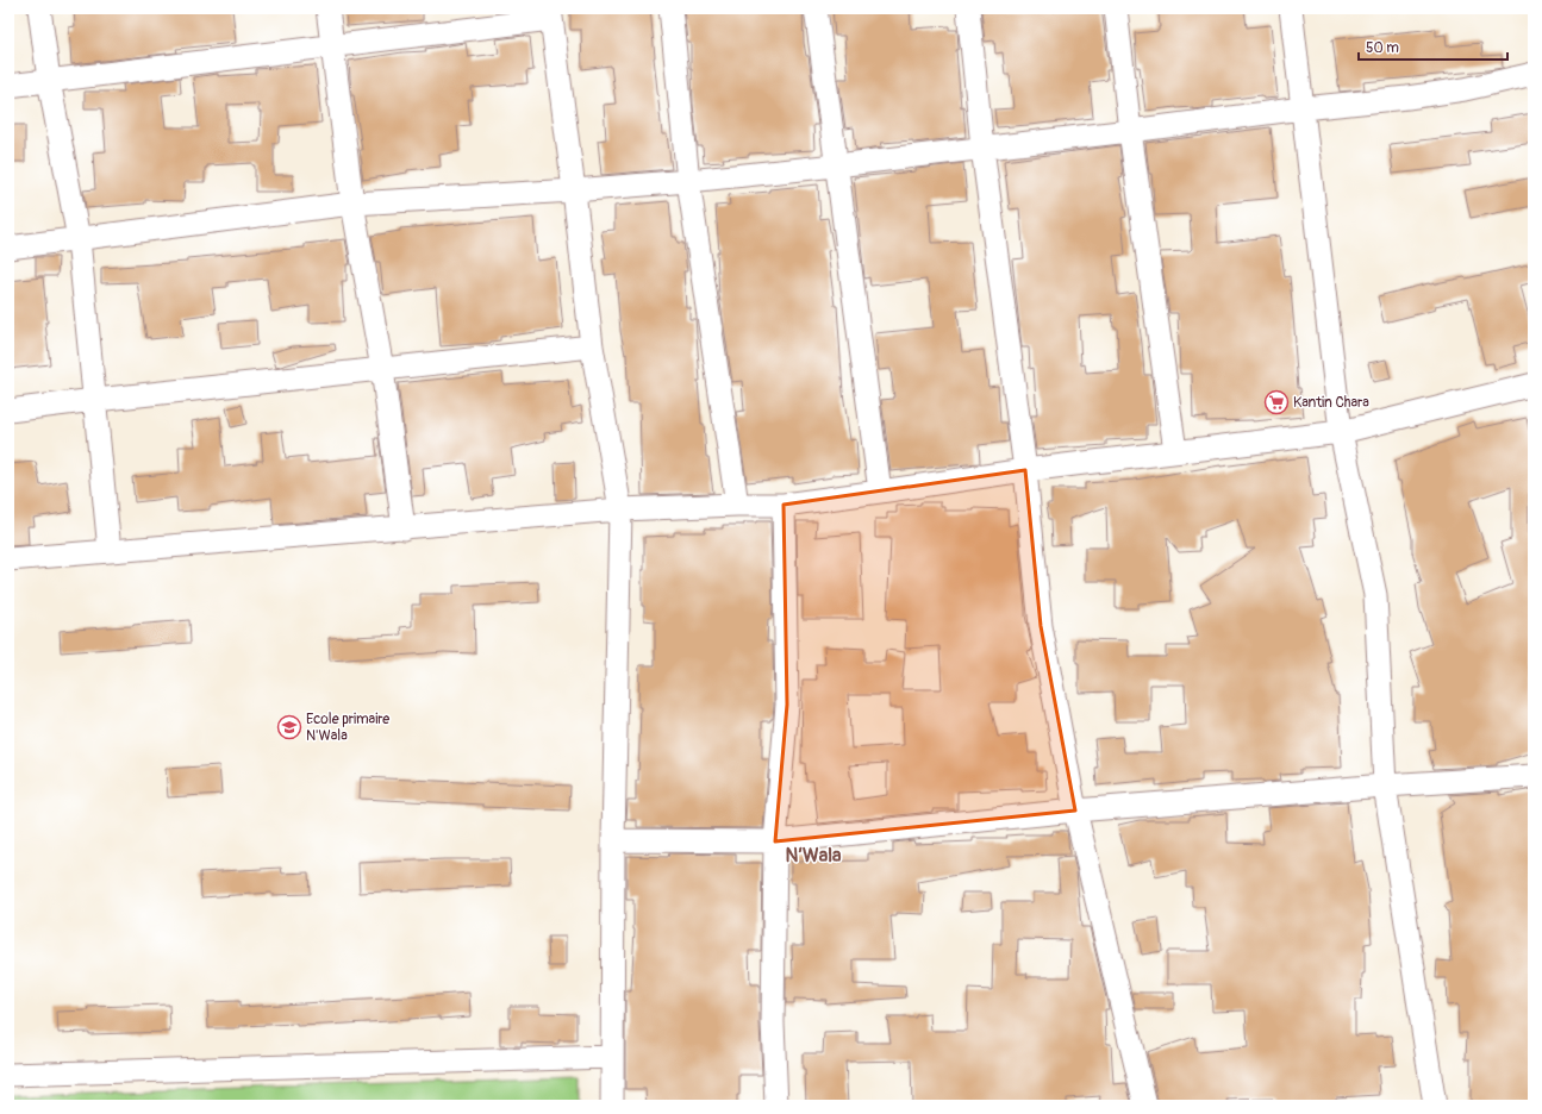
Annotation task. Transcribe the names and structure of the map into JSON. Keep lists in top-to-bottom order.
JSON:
{
  "districts": ["N’Wala"],
  "places": {
    "supermarket": ["Kantin Chara"],
    "school or university": ["Ecole primaire N'Wala"]
  },
  "scale_bar": "50 m"
}
